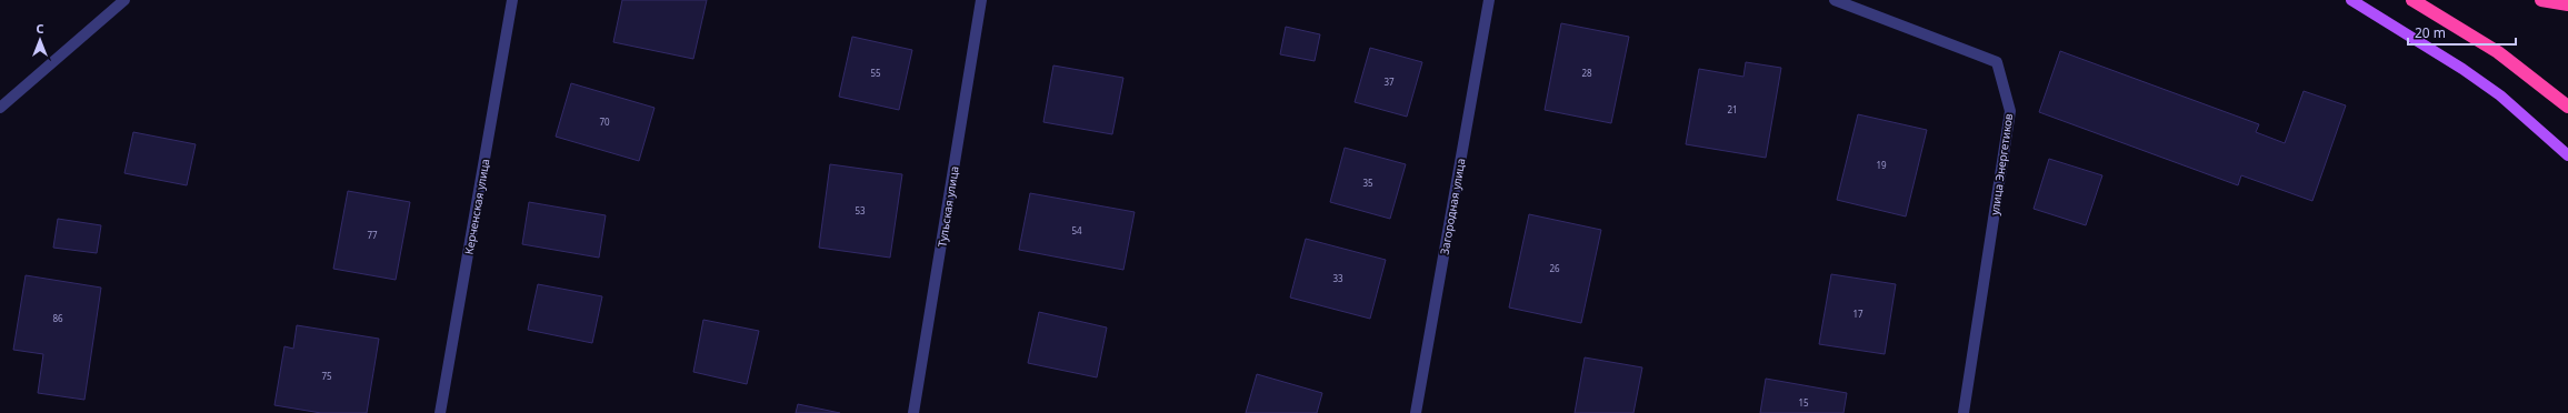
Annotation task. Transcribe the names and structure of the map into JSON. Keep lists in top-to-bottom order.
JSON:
{
  "streets": {
    "street": [
      "улица Энергетиков",
      "Керченская улица",
      "Тульская улица",
      "Загородная улица"
    ]
  },
  "house_numbers": [
    "55",
    "28",
    "37",
    "21",
    "70",
    "19",
    "35",
    "53",
    "54",
    "77",
    "26",
    "33",
    "17",
    "86",
    "75",
    "15"
  ],
  "scale_bar": "20 m",
  "north": "top"
}
